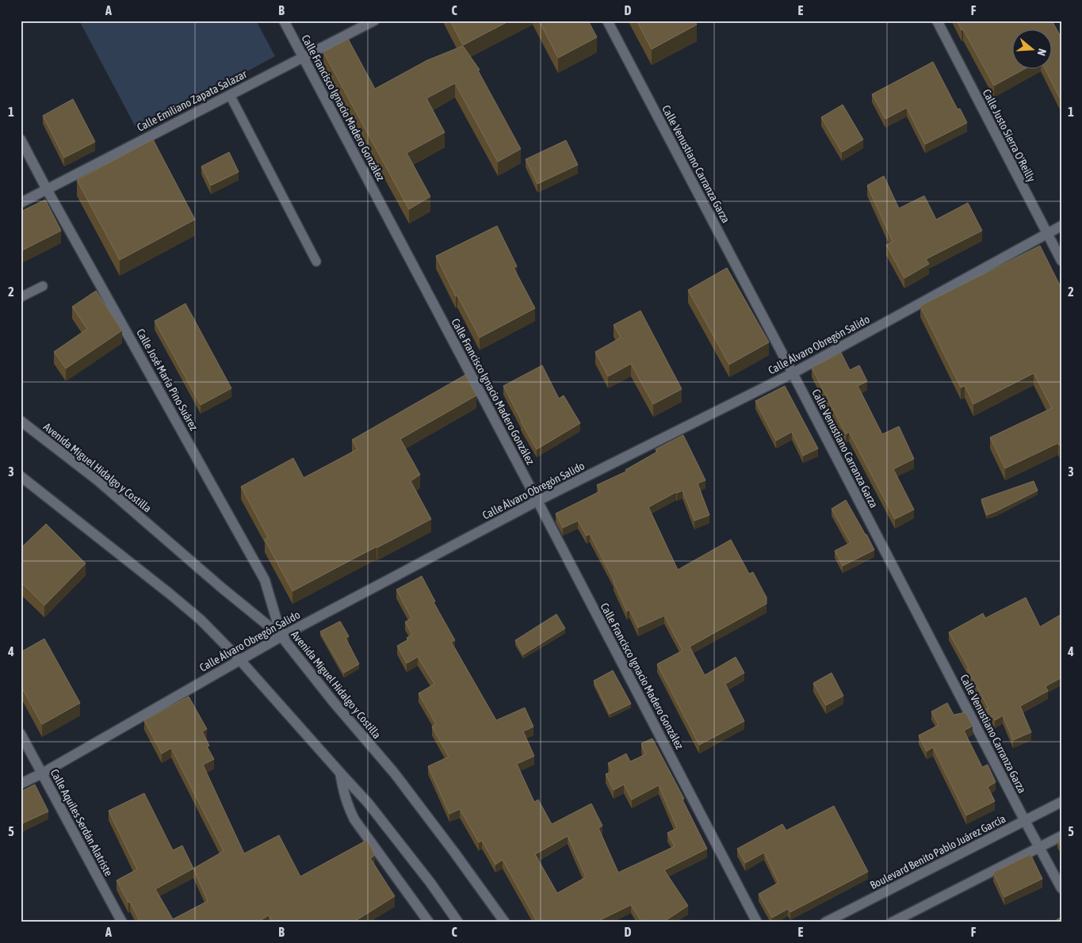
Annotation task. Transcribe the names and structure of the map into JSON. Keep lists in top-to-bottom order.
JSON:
{
  "streets": {
    "street": [
      "Calle Emiliano Zapata Salazar",
      "Calle Francisco Ignacio Madero González",
      "Calle Justo Sierra O'Reilly",
      "Calle Venustiano Carranza Garza",
      "Calle Álvaro Obregón Salido",
      "Calle José María Pino Suárez",
      "Avenida Miguel Hidalgo y Costilla",
      "Calle Aquiles Serdán Alatriste",
      "Boulevard Benito Pablo Juárez García"
    ]
  },
  "crossings": [
    ["Calle Emiliano Zapata Salazar", "Calle Francisco Ignacio Madero González"],
    ["Calle Emiliano Zapata Salazar", "Calle José María Pino Suárez"],
    ["Calle Francisco Ignacio Madero González", "Calle Álvaro Obregón Salido"],
    ["Calle Justo Sierra O'Reilly", "Calle Álvaro Obregón Salido"],
    ["Calle Venustiano Carranza Garza", "Calle Álvaro Obregón Salido"],
    ["Calle Venustiano Carranza Garza", "Boulevard Benito Pablo Juárez García"],
    ["Calle Álvaro Obregón Salido", "Calle José María Pino Suárez"],
    ["Calle Álvaro Obregón Salido", "Avenida Miguel Hidalgo y Costilla"],
    ["Calle Álvaro Obregón Salido", "Calle Aquiles Serdán Alatriste"],
    ["Calle José María Pino Suárez", "Avenida Miguel Hidalgo y Costilla"]
  ],
  "north": "right",
  "grid": {
    "columns": [
      "A",
      "B",
      "C",
      "D",
      "E",
      "F"
    ],
    "rows": [
      "1",
      "2",
      "3",
      "4",
      "5"
    ]
  }
}
